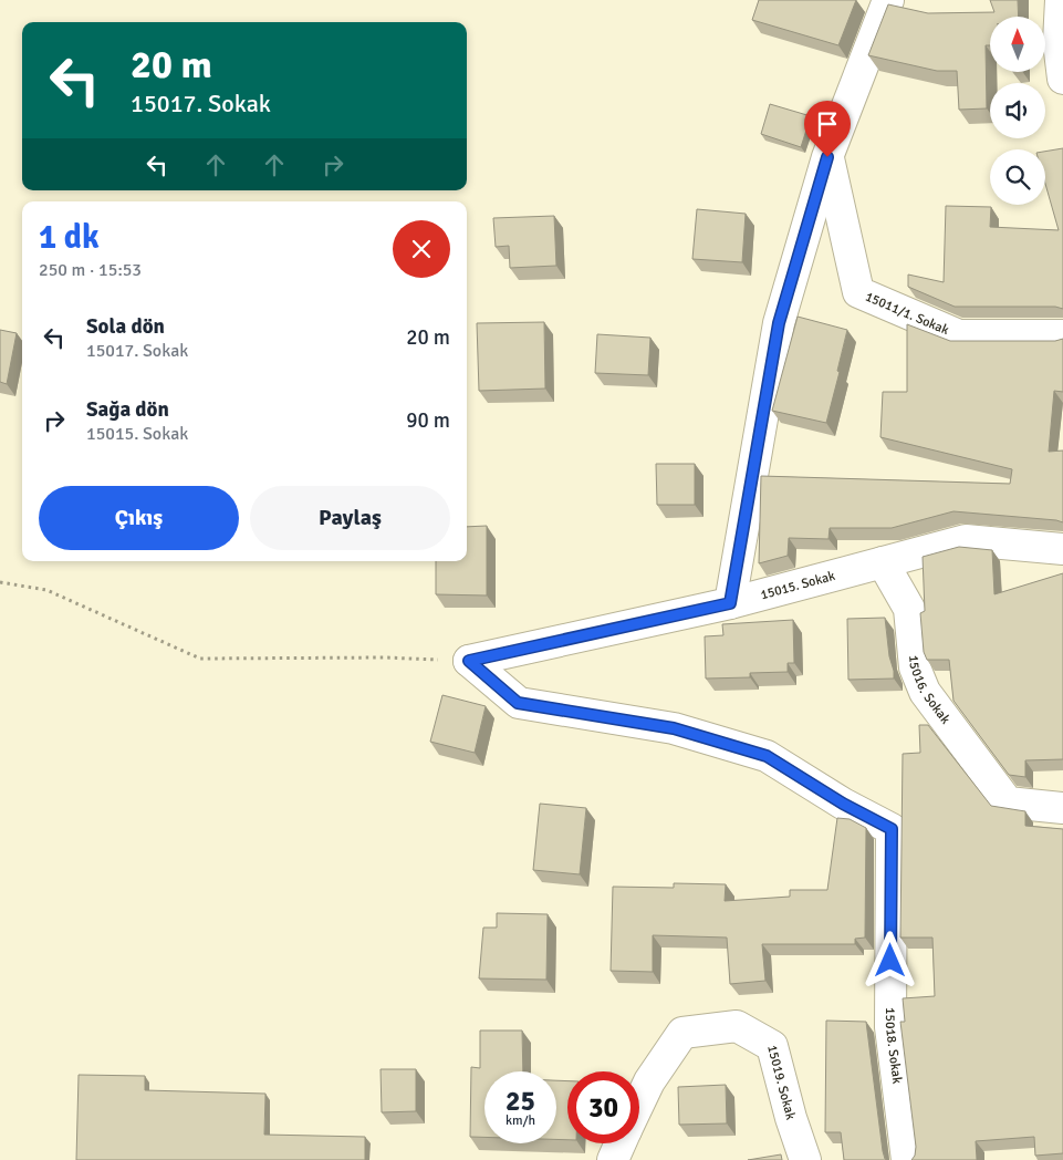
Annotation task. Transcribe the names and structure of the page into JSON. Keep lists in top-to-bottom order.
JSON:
{
  "streets": {
    "street": [
      "15011/1. Sokak",
      "15015. Sokak",
      "15016. Sokak",
      "15018. Sokak",
      "15019. Sokak"
    ]
  },
  "crossings": [
    ["15015. Sokak", "15016. Sokak"],
    ["15015. Sokak", "15018. Sokak"]
  ],
  "north": "top",
  "page": {
    "turn": ["20 m", "15017. Sokak"],
    "heading": ["1 dk", "250 m · 15:53"],
    "list": [
      {
        "name": "Sola dön",
        "note": "15017. Sokak",
        "value": "20 m"
      },
      {
        "name": "Sağa dön",
        "note": "15015. Sokak",
        "value": "90 m"
      }
    ],
    "buttons": ["Çıkış", "Paylaş"],
    "speed": "25 km/h",
    "limit": "30"
  }
}
